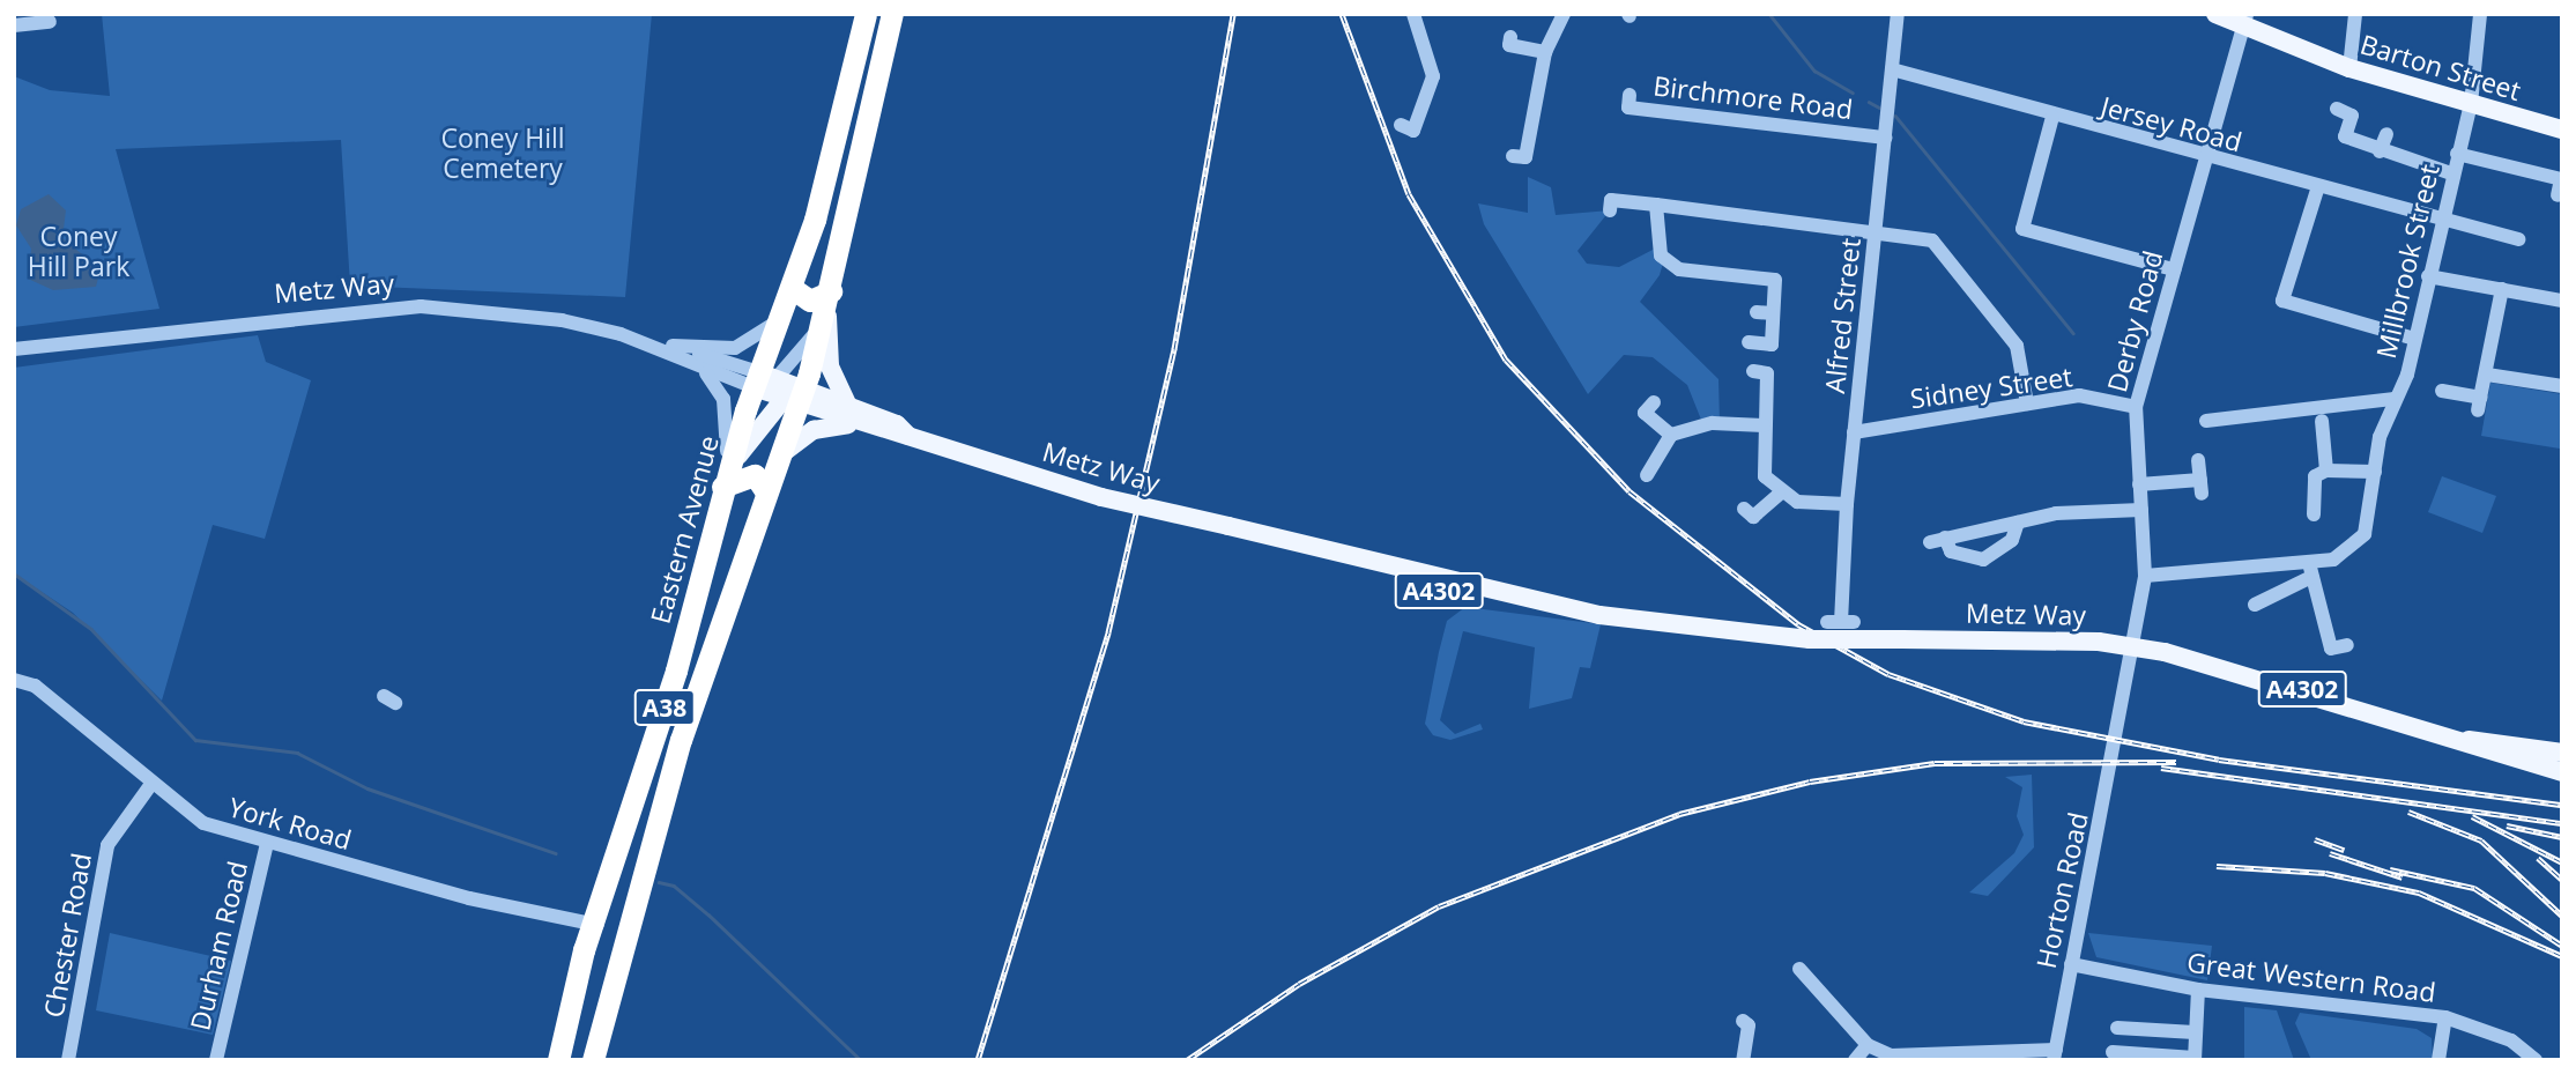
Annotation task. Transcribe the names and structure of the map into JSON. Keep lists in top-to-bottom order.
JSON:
{
  "streets": {
    "highway": ["Eastern Avenue", "A38"],
    "main road": ["Barton Street", "Metz Way", "A4302"],
    "street": [
      "Birchmore Road",
      "Jersey Road",
      "Millbrook Street",
      "Alfred Street",
      "Derby Road",
      "Sidney Street",
      "York Road",
      "Horton Road",
      "Chester Road",
      "Durham Road",
      "Great Western Road"
    ]
  },
  "crossings": [
    ["Barton Street", "Millbrook Street"],
    ["Barton Street", "Derby Road"],
    ["Birchmore Road", "Alfred Street"],
    ["Jersey Road", "Millbrook Street"],
    ["Jersey Road", "Alfred Street"],
    ["Jersey Road", "Derby Road"],
    ["Millbrook Street", "Derby Road"],
    ["Metz Way", "Eastern Avenue"],
    ["Alfred Street", "Sidney Street"],
    ["Derby Road", "Sidney Street"],
    ["Derby Road", "Horton Road"],
    ["Eastern Avenue", "York Road"],
    ["York Road", "Chester Road"],
    ["York Road", "Durham Road"],
    ["Horton Road", "Great Western Road"]
  ],
  "parks": ["Coney Hill Cemetery", "Coney Hill Park"]
}
